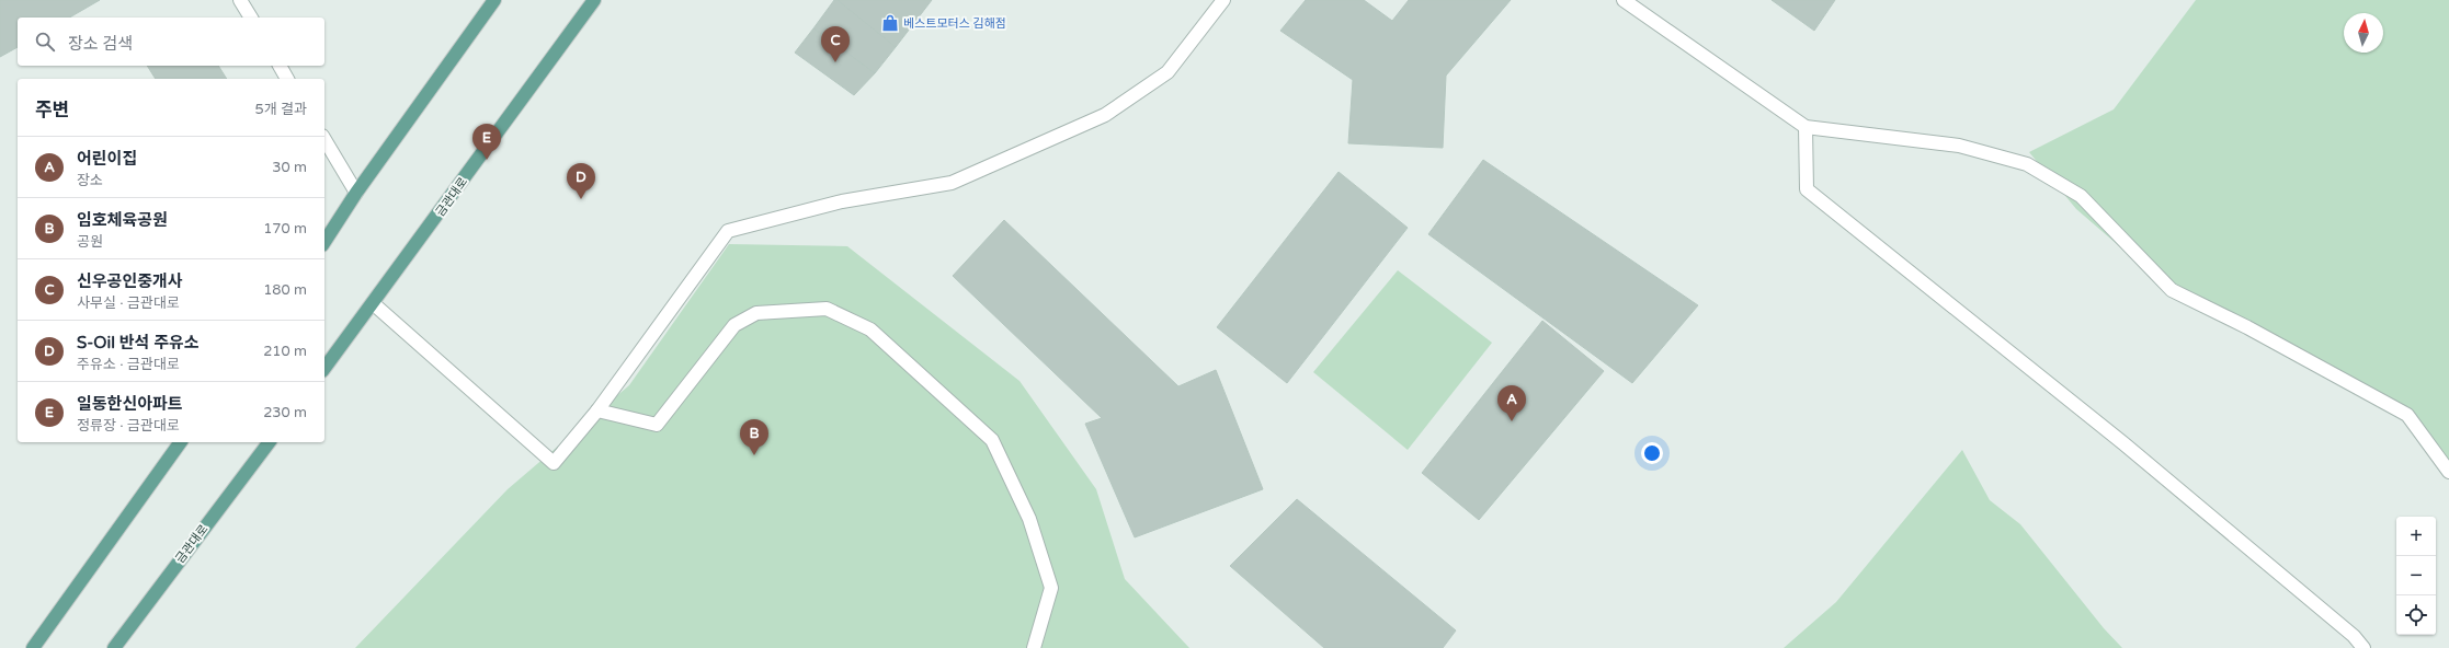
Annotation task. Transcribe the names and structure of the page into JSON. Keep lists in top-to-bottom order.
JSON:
{
  "streets": {
    "main road": ["금관대로"]
  },
  "places": {
    "shop": ["베스트모터스 김해점"]
  },
  "north": "top",
  "page": {
    "search": "장소 검색",
    "pins": [
      "C",
      "E",
      "D",
      "A",
      "B"
    ],
    "heading": ["주변", "5개 결과"],
    "list": [
      {
        "mark": "A",
        "name": "어린이집",
        "note": "장소",
        "value": "30 m"
      },
      {
        "mark": "B",
        "name": "임호체육공원",
        "note": "공원",
        "value": "170 m"
      },
      {
        "mark": "C",
        "name": "신우공인중개사",
        "note": "사무실 · 금관대로",
        "value": "180 m"
      },
      {
        "mark": "D",
        "name": "S-Oil 반석 주유소",
        "note": "주유소 · 금관대로",
        "value": "210 m"
      },
      {
        "mark": "E",
        "name": "일동한신아파트",
        "note": "정류장 · 금관대로",
        "value": "230 m"
      }
    ],
    "map_buttons": ["+", "−"]
  }
}
